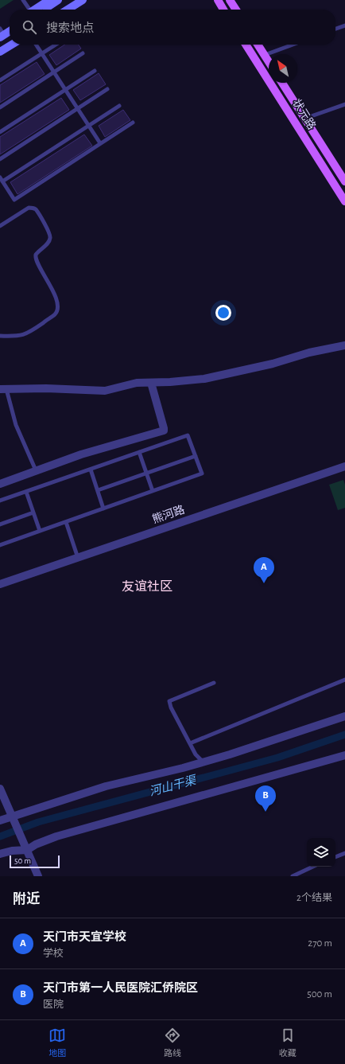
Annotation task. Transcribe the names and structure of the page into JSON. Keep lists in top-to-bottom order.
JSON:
{
  "streets": {
    "main road": ["状元路"],
    "street": ["熊河路"]
  },
  "districts": ["友谊社区"],
  "water": ["河山干渠"],
  "scale_bar": "50 m",
  "north": "top left",
  "page": {
    "search": "搜索地点",
    "pins": ["A", "B"],
    "scale": "50 m",
    "heading": ["附近", "2个结果"],
    "list": [
      {
        "mark": "A",
        "name": "天门市天宜学校",
        "note": "学校",
        "value": "270 m"
      },
      {
        "mark": "B",
        "name": "天门市第一人民医院汇侨院区",
        "note": "医院",
        "value": "500 m"
      }
    ],
    "nav": ["地图", "路线", "收藏"]
  }
}
